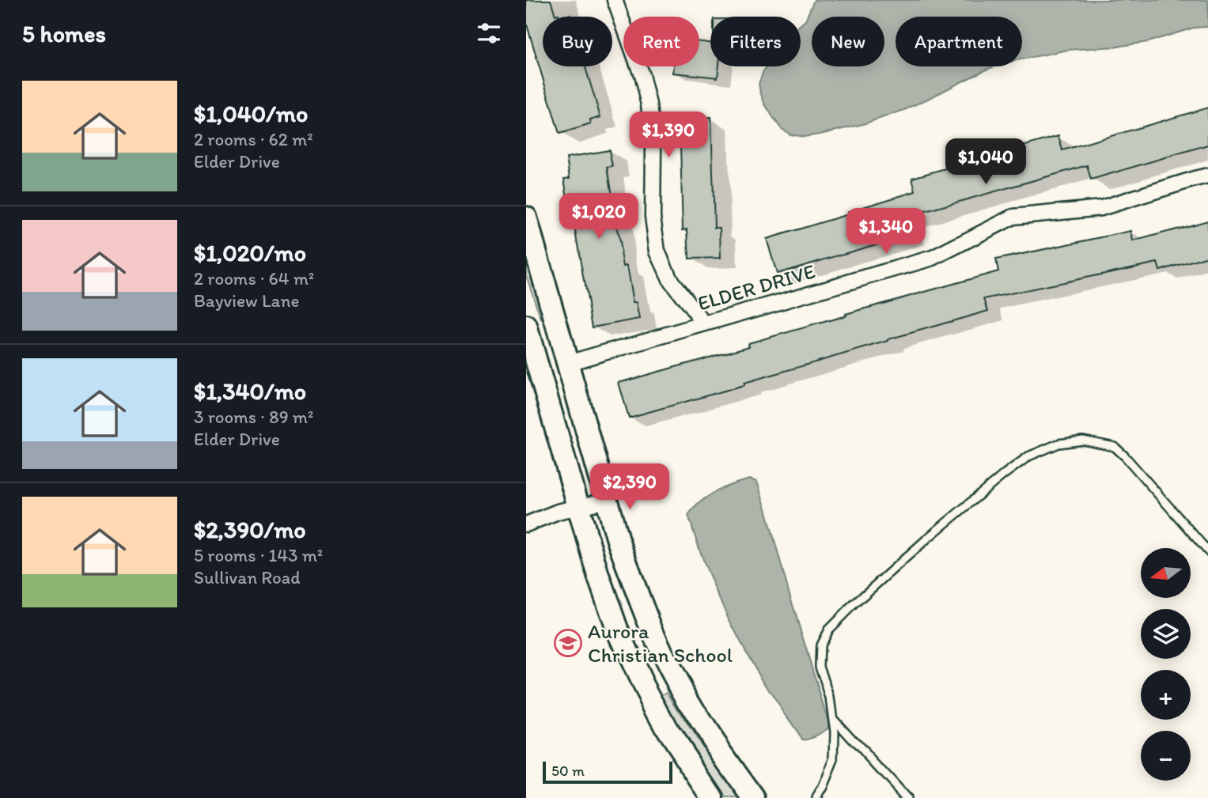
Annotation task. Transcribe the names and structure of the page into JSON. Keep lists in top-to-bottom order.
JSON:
{
  "streets": {
    "street": ["ELDER DRIVE"]
  },
  "places": {
    "school or university": ["Aurora Christian School"]
  },
  "scale_bar": "50 m",
  "north": "left",
  "page": {
    "heading": "5 homes",
    "chip": [
      "Buy",
      "Rent",
      "Filters",
      "New",
      "Apartment"
    ],
    "list": [
      {
        "name": "$1,040/mo",
        "note": "2 rooms · 62 m² · Elder Drive"
      },
      {
        "name": "$1,020/mo",
        "note": "2 rooms · 64 m² · Bayview Lane"
      },
      {
        "name": "$1,340/mo",
        "note": "3 rooms · 89 m² · Elder Drive"
      },
      {
        "name": "$2,390/mo",
        "note": "5 rooms · 143 m² · Sullivan Road"
      }
    ],
    "price": [
      "$1,390",
      "$1,040",
      "$1,020",
      "$1,340",
      "$2,390"
    ],
    "map_buttons": ["+", "−"],
    "scale": "50 m"
  }
}
